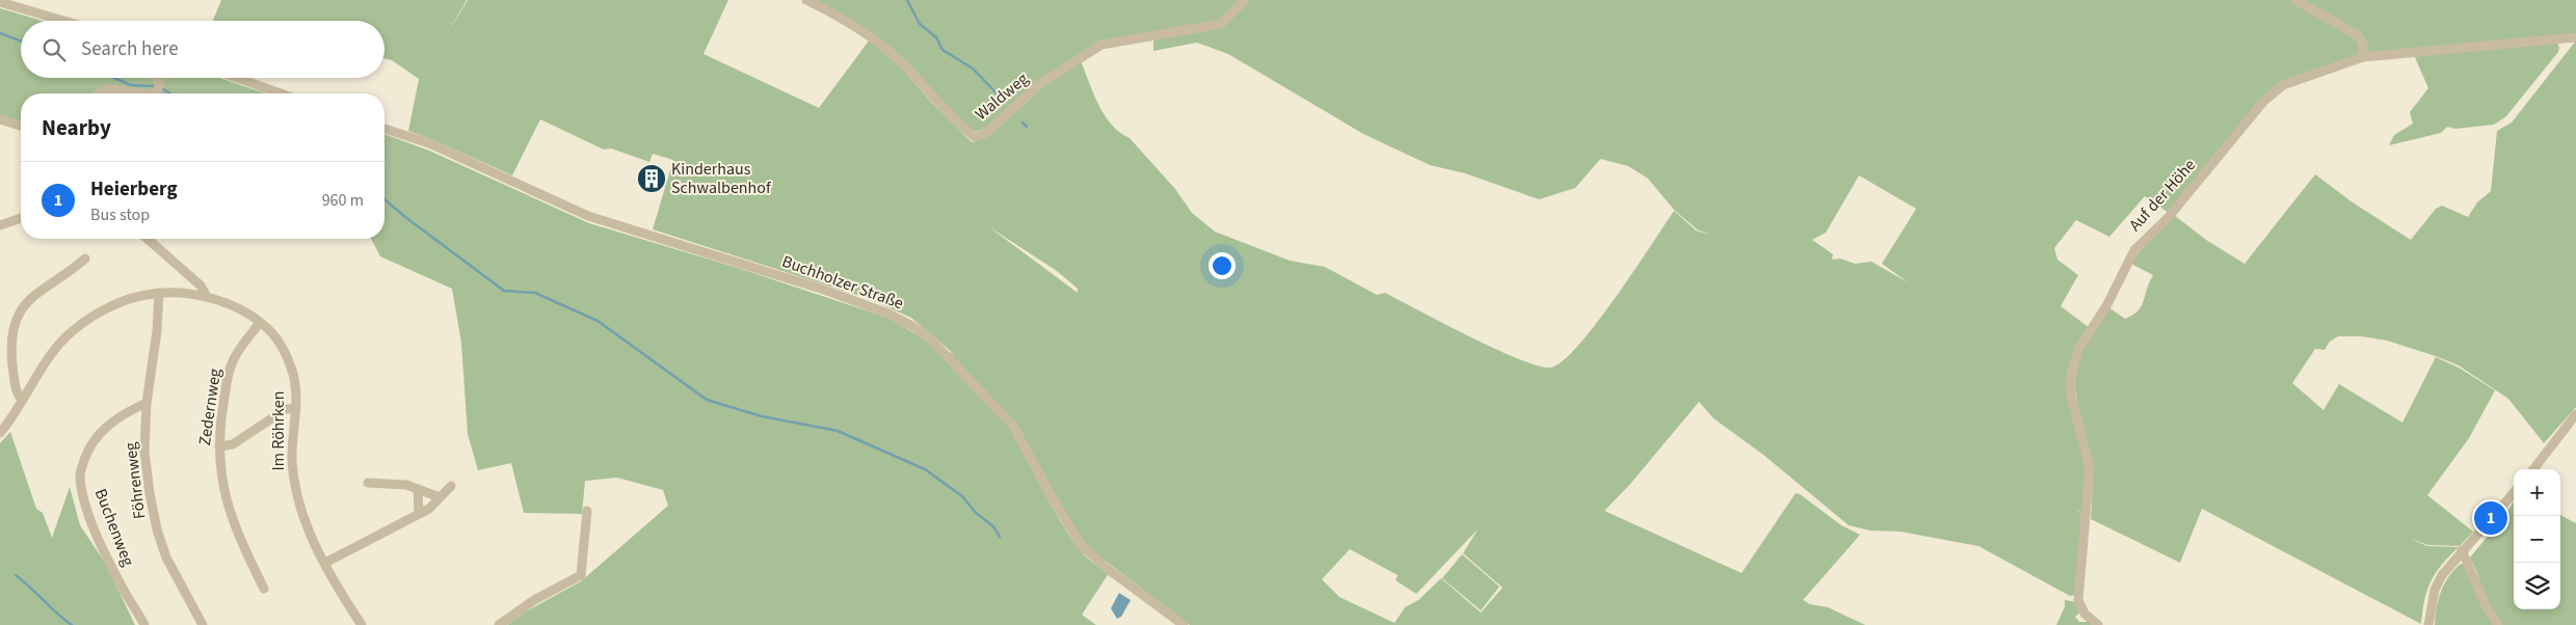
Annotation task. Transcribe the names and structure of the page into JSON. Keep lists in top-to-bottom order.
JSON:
{
  "streets": {
    "street": [
      "Waldweg",
      "Auf der Höhe",
      "Buchholzer Straße",
      "Zedernweg",
      "Im Röhrken",
      "Föhrenweg",
      "Buchenweg"
    ]
  },
  "crossings": [
    ["Zedernweg", "Im Röhrken"],
    ["Im Röhrken", "Föhrenweg"],
    ["Föhrenweg", "Buchenweg"]
  ],
  "places": {
    "building": ["Kinderhaus Schwalbenhof"]
  },
  "page": {
    "search": "Search here",
    "heading": "Nearby",
    "list": [
      {
        "mark": "1",
        "name": "Heierberg",
        "note": "Bus stop",
        "value": "960 m"
      }
    ],
    "map_buttons": ["+", "−"],
    "pins": "1"
  }
}
